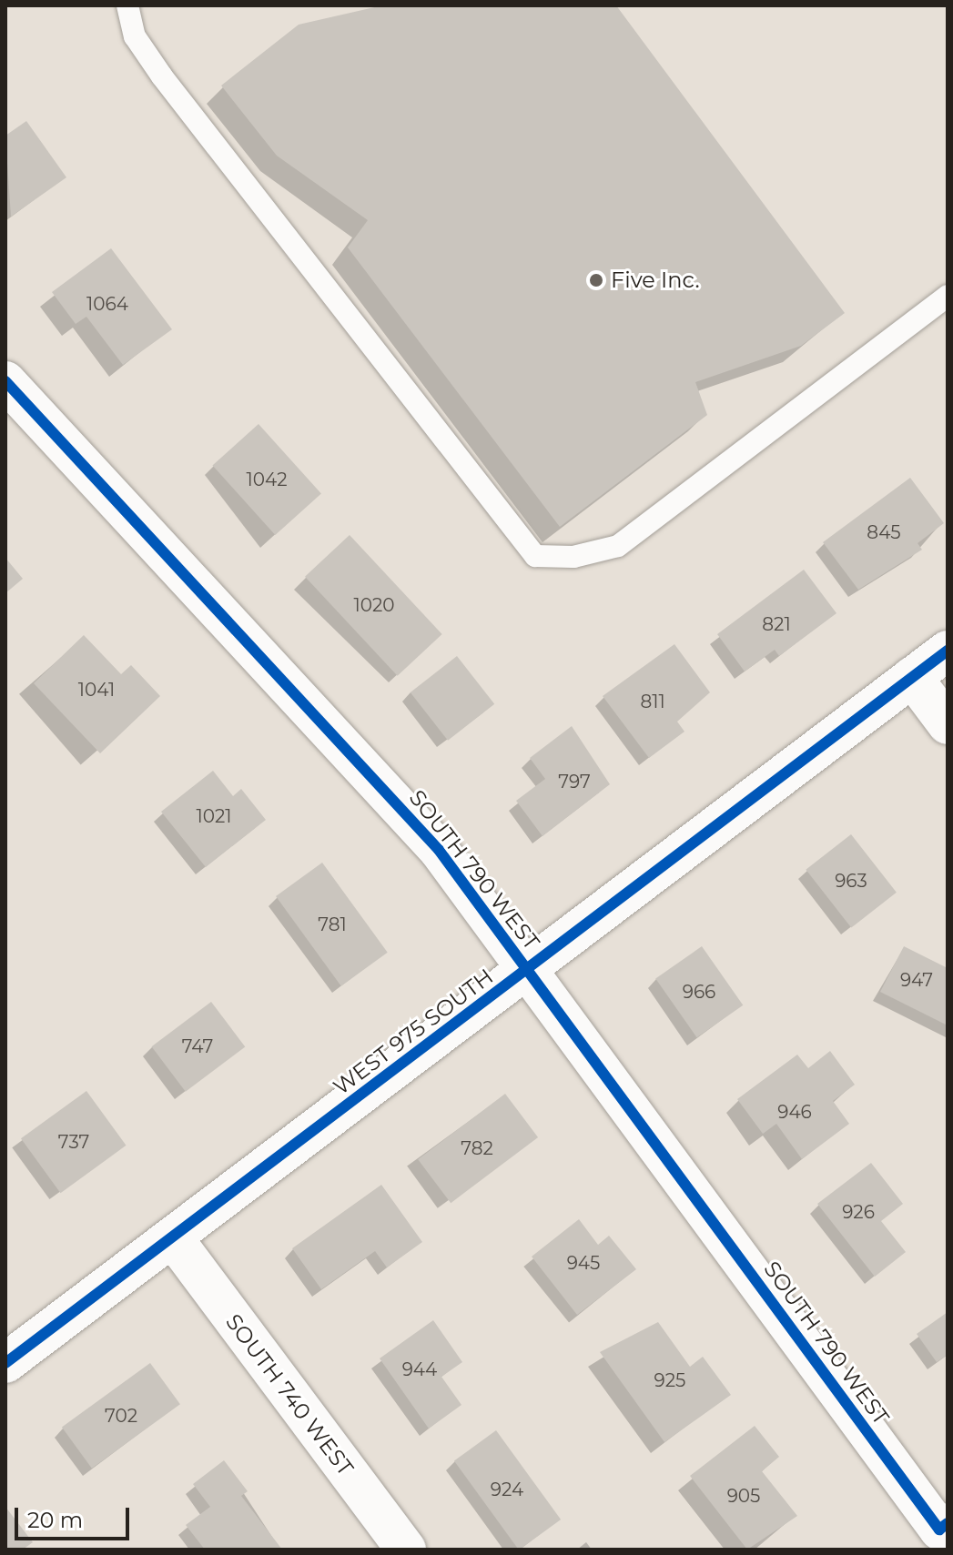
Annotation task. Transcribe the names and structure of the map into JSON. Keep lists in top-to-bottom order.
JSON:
{
  "streets": {
    "street": ["SOUTH 790 WEST", "WEST 975 SOUTH", "SOUTH 740 WEST"]
  },
  "crossings": [
    ["SOUTH 790 WEST", "WEST 975 SOUTH"],
    ["WEST 975 SOUTH", "SOUTH 740 WEST"]
  ],
  "places": ["Five Inc."],
  "house_numbers": [
    "1064",
    "1042",
    "845",
    "1020",
    "821",
    "1041",
    "811",
    "797",
    "1021",
    "963",
    "781",
    "947",
    "966",
    "747",
    "946",
    "737",
    "782",
    "926",
    "945",
    "944",
    "925",
    "702",
    "924",
    "905"
  ],
  "scale_bar": "20 m"
}
